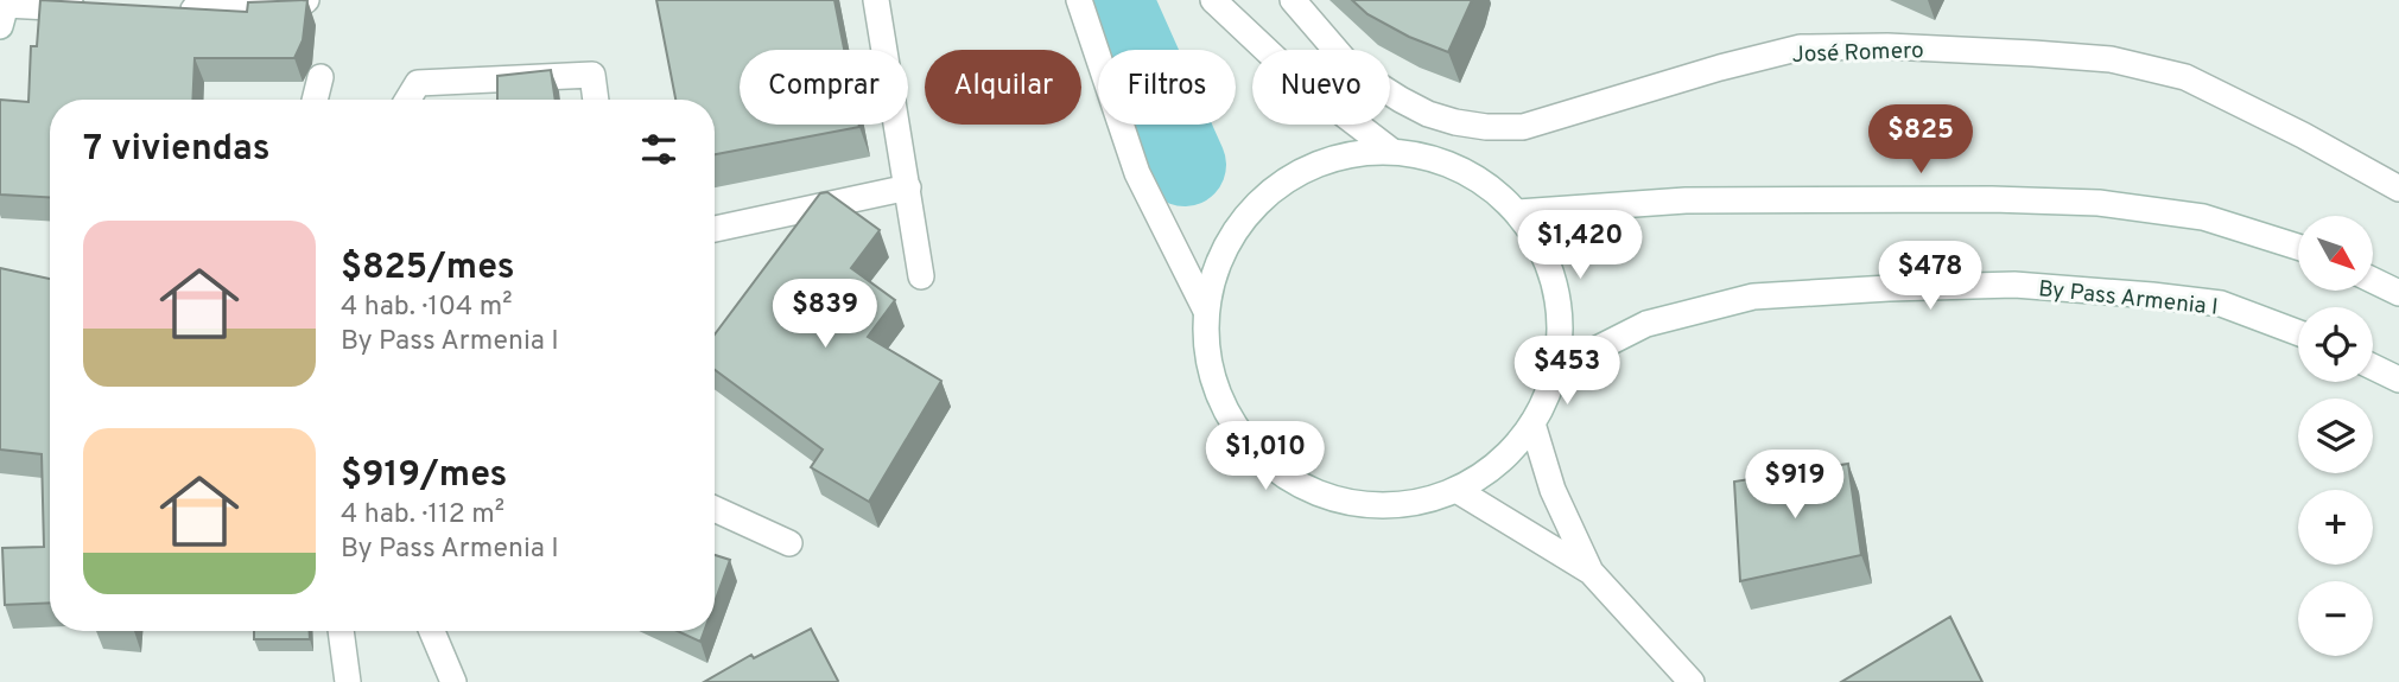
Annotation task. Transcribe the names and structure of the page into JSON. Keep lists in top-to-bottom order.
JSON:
{
  "streets": {
    "main road": ["José Romero", "By Pass Armenia I"]
  },
  "north": "bottom right",
  "page": {
    "chip": [
      "Comprar",
      "Alquilar",
      "Filtros",
      "Nuevo"
    ],
    "heading": "7 viviendas",
    "price": [
      "$825",
      "$1,420",
      "$478",
      "$839",
      "$453",
      "$1,010",
      "$919"
    ],
    "list": [
      {
        "name": "$825/mes",
        "note": "4 hab. · 104 m² · By Pass Armenia I"
      },
      {
        "name": "$919/mes",
        "note": "4 hab. · 112 m² · By Pass Armenia I"
      }
    ],
    "map_buttons": ["+", "−"]
  }
}
